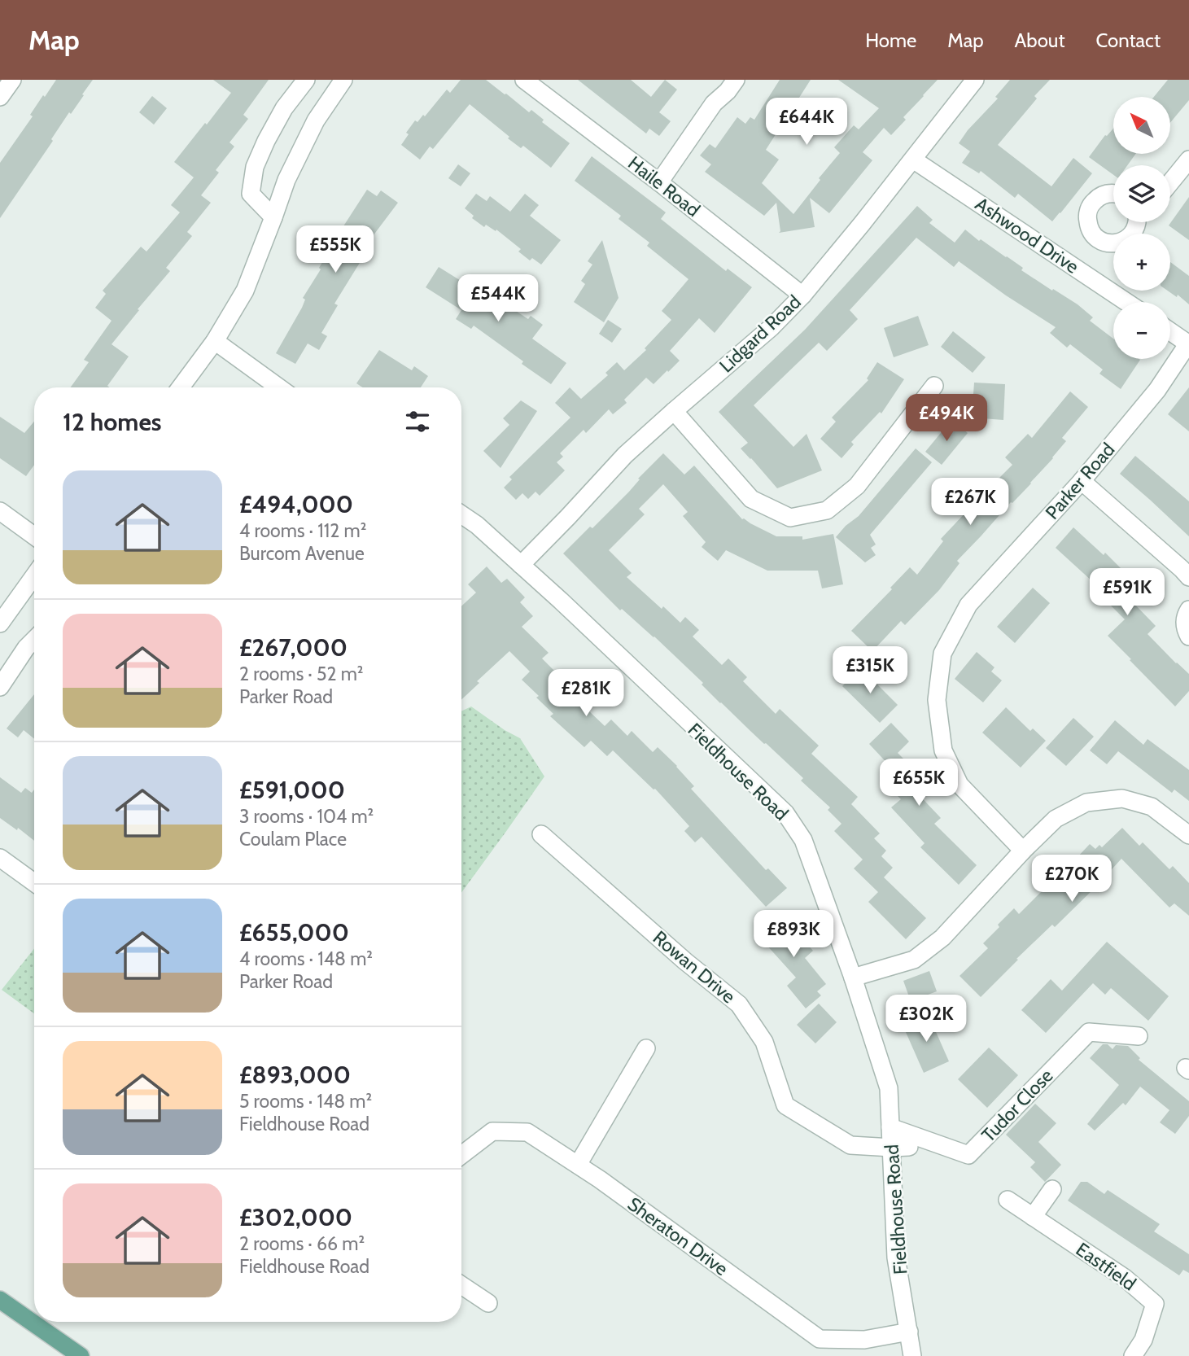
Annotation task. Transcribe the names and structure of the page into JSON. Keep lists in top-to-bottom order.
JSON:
{
  "streets": {
    "street": [
      "Haile Road",
      "Ashwood Drive",
      "Lidgard Road",
      "Parker Road",
      "Fieldhouse Road",
      "Rowan Drive",
      "Tudor Close",
      "Sheraton Drive",
      "Eastfield"
    ]
  },
  "crossings": [
    ["Haile Road", "Lidgard Road"],
    ["Ashwood Drive", "Lidgard Road"],
    ["Lidgard Road", "Fieldhouse Road"],
    ["Fieldhouse Road", "Rowan Drive"],
    ["Fieldhouse Road", "Tudor Close"],
    ["Fieldhouse Road", "Sheraton Drive"]
  ],
  "north": "top left",
  "page": {
    "header": "Map",
    "nav": [
      "Home",
      "Map",
      "About",
      "Contact"
    ],
    "map_buttons": ["+", "−"],
    "price": [
      "£644K",
      "£555K",
      "£544K",
      "£494K",
      "£267K",
      "£591K",
      "£315K",
      "£281K",
      "£655K",
      "£270K",
      "£893K",
      "£302K"
    ],
    "heading": "12 homes",
    "list": [
      {
        "name": "£494,000",
        "note": "4 rooms · 112 m² · Burcom Avenue"
      },
      {
        "name": "£267,000",
        "note": "2 rooms · 52 m² · Parker Road"
      },
      {
        "name": "£591,000",
        "note": "3 rooms · 104 m² · Coulam Place"
      },
      {
        "name": "£655,000",
        "note": "4 rooms · 148 m² · Parker Road"
      },
      {
        "name": "£893,000",
        "note": "5 rooms · 148 m² · Fieldhouse Road"
      },
      {
        "name": "£302,000",
        "note": "2 rooms · 66 m² · Fieldhouse Road"
      }
    ]
  }
}
